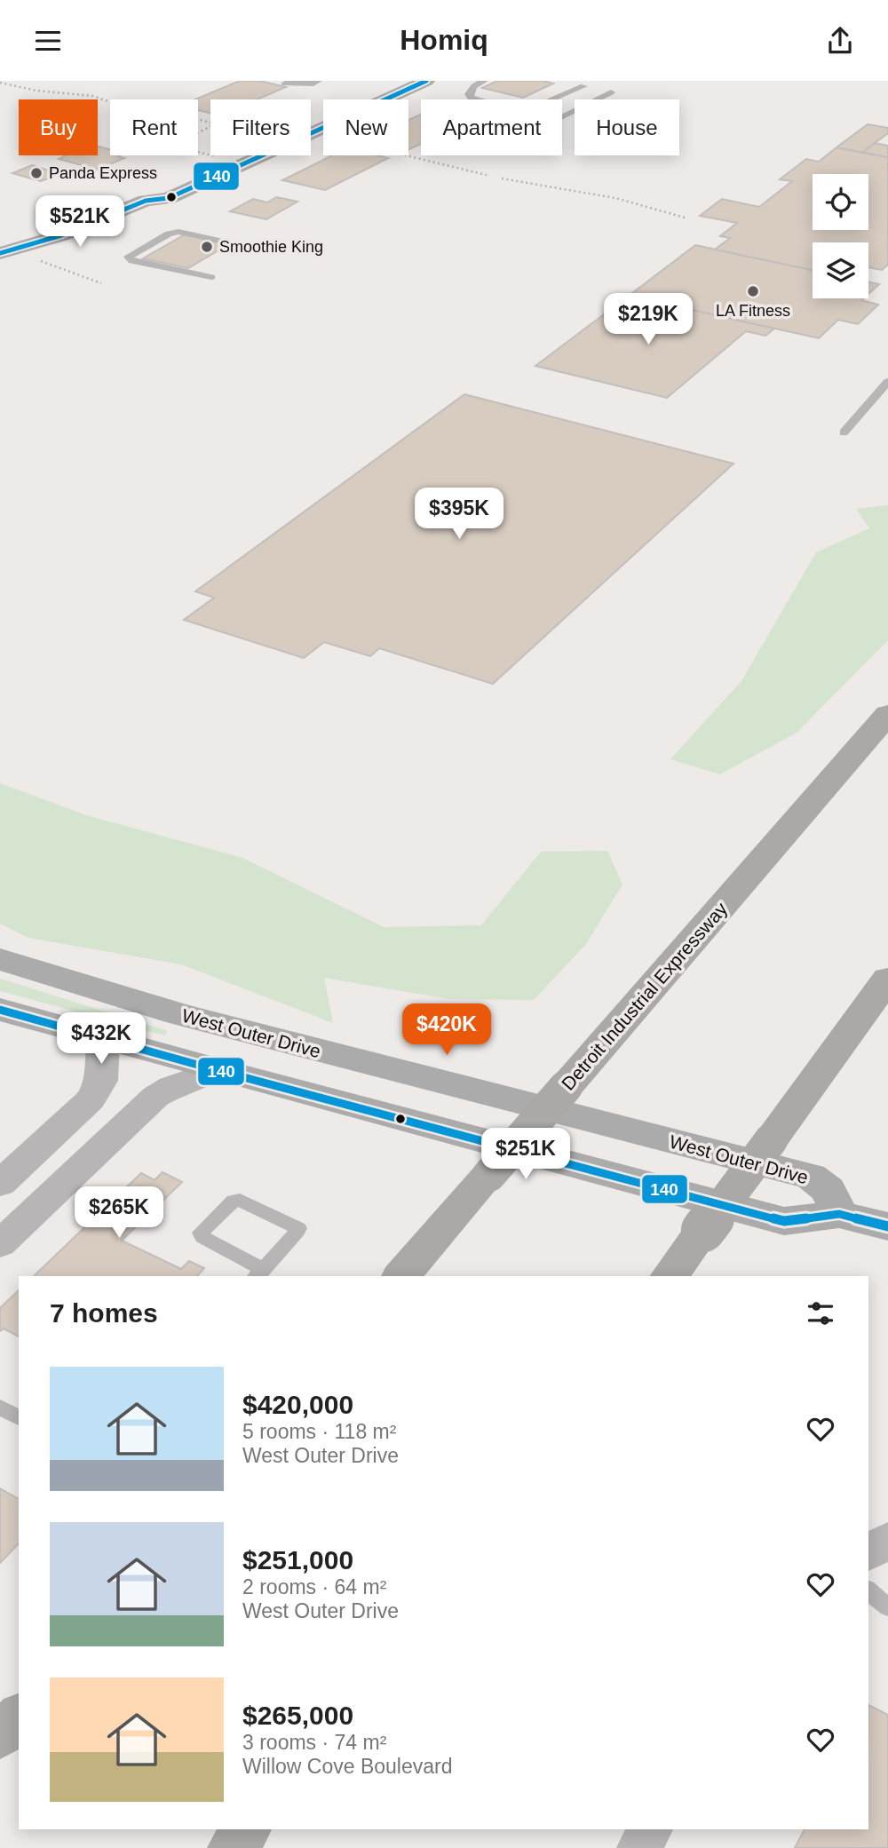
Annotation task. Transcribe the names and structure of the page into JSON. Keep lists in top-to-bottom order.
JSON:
{
  "streets": {
    "highway": ["Detroit Industrial Expressway"],
    "street": ["West Outer Drive"]
  },
  "places": ["Panda Express", "Smoothie King", "LA Fitness"],
  "lines": ["transit line 140"],
  "page": {
    "header": "Homiq",
    "chip": [
      "Buy",
      "Rent",
      "Filters",
      "New",
      "Apartment",
      "House"
    ],
    "price": [
      "$521K",
      "$219K",
      "$395K",
      "$420K",
      "$432K",
      "$251K",
      "$265K"
    ],
    "heading": "7 homes",
    "list": [
      {
        "name": "$420,000",
        "note": "5 rooms · 118 m² · West Outer Drive"
      },
      {
        "name": "$251,000",
        "note": "2 rooms · 64 m² · West Outer Drive"
      },
      {
        "name": "$265,000",
        "note": "3 rooms · 74 m² · Willow Cove Boulevard"
      }
    ]
  }
}
